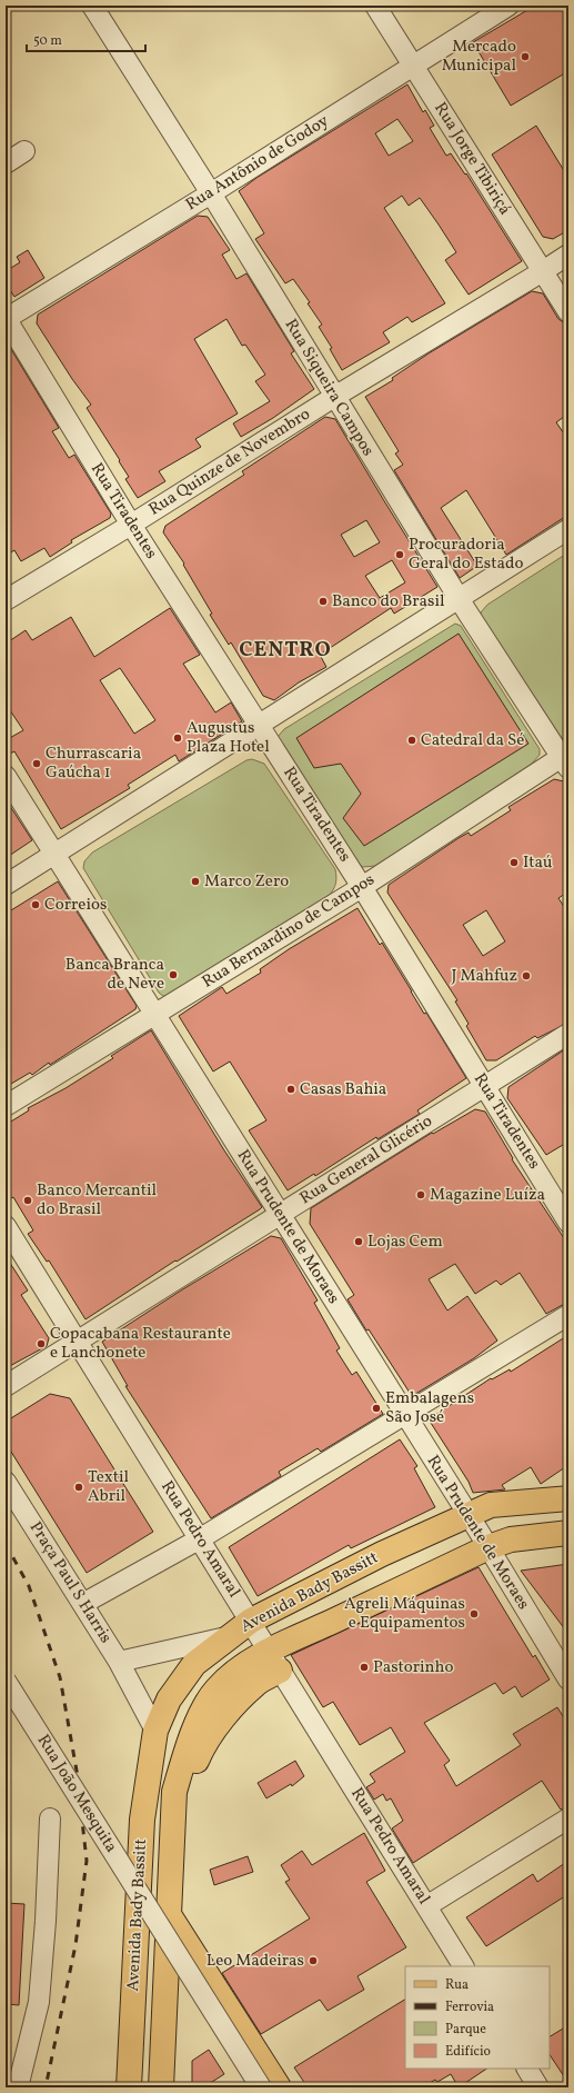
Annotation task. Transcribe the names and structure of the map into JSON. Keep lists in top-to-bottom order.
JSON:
{
  "streets": {
    "main road": ["Avenida Bady Bassitt"],
    "street": [
      "Rua Jorge Tibiriçá",
      "Rua Antônio de Godoy",
      "Rua Siqueira Campos",
      "Rua Quinze de Novembro",
      "Rua Tiradentes",
      "Rua Bernardino de Campos",
      "Rua General Glicério",
      "Rua Prudente de Moraes",
      "Rua Pedro Amaral",
      "Praça Paul S Harris",
      "Rua João Mesquita"
    ]
  },
  "crossings": [
    ["Rua Jorge Tibiriçá", "Rua Antônio de Godoy"],
    ["Rua Jorge Tibiriçá", "Rua Quinze de Novembro"],
    ["Rua Antônio de Godoy", "Rua Siqueira Campos"],
    ["Rua Antônio de Godoy", "Rua Tiradentes"],
    ["Rua Siqueira Campos", "Rua Quinze de Novembro"],
    ["Rua Siqueira Campos", "Rua Bernardino de Campos"],
    ["Rua Quinze de Novembro", "Rua Tiradentes"],
    ["Rua Tiradentes", "Rua Bernardino de Campos"],
    ["Rua Tiradentes", "Rua General Glicério"],
    ["Rua Bernardino de Campos", "Rua Prudente de Moraes"],
    ["Rua General Glicério", "Rua Prudente de Moraes"],
    ["Rua General Glicério", "Rua Pedro Amaral"],
    ["Rua Prudente de Moraes", "Avenida Bady Bassitt"],
    ["Rua Pedro Amaral", "Avenida Bady Bassitt"],
    ["Praça Paul S Harris", "Avenida Bady Bassitt"]
  ],
  "districts": ["CENTRO"],
  "places": [
    "Mercado Municipal",
    "Procuradoria Geral do Estado",
    "Banco do Brasil",
    "Augustus Plaza Hotel",
    "Catedral da Sé",
    "Churrascaria Gaúcha 1",
    "Itaú",
    "Marco Zero",
    "Correios",
    "Banca Branca de Neve",
    "J Mahfuz",
    "Casas Bahia",
    "Magazine Luíza",
    "Banco Mercantil do Brasil",
    "Lojas Cem",
    "Copacabana Restaurante e Lanchonete",
    "Embalagens São José",
    "Textil Abril",
    "Agreli Máquinas e Equipamentos",
    "Pastorinho",
    "Leo Madeiras"
  ],
  "legend": [
    "Rua",
    "Ferrovia",
    "Parque",
    "Edifício"
  ],
  "scale_bar": "50 m"
}
